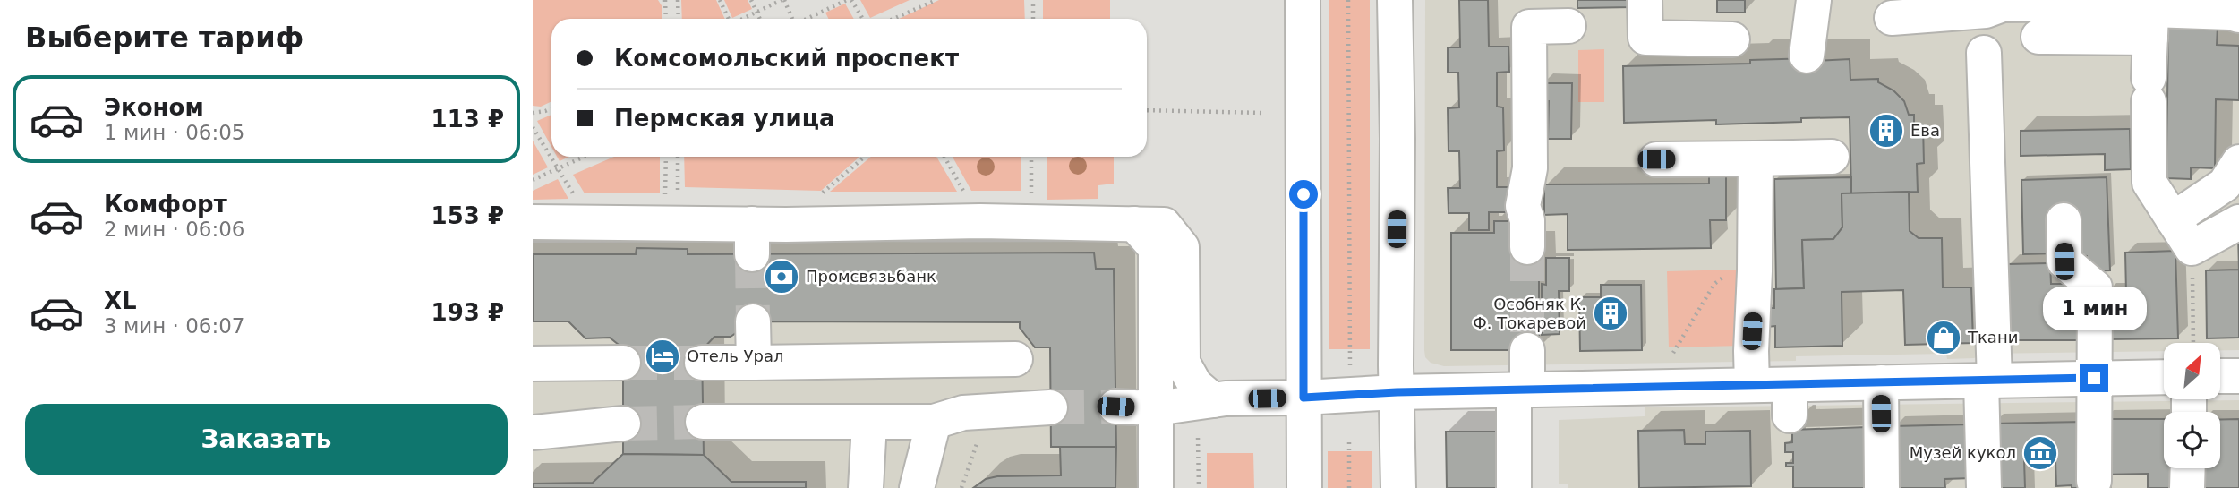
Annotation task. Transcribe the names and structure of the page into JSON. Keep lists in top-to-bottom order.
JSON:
{
  "places": {
    "building": ["Ева", "Особняк К. Ф. Токаревой"],
    "bank": ["Промсвязьбанк"],
    "shop": ["Ткани"],
    "hotel": ["Отель Урал"],
    "museum": ["Музей кукол"]
  },
  "north": "top right",
  "page": {
    "heading": "Выберите тариф",
    "banner": ["Комсомольский проспект", "Пермская улица"],
    "list": [
      {
        "name": "Эконом",
        "note": "1 мин · 06:05",
        "value": "113 ₽"
      },
      {
        "name": "Комфорт",
        "note": "2 мин · 06:06",
        "value": "153 ₽"
      },
      {
        "name": "XL",
        "note": "3 мин · 06:07",
        "value": "193 ₽"
      }
    ],
    "bubble": "1 мин",
    "buttons": "Заказать"
  }
}
